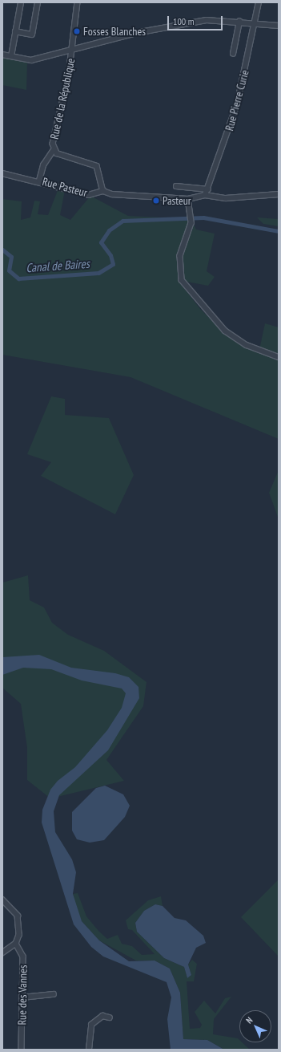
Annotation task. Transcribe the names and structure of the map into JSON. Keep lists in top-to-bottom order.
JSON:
{
  "streets": {
    "street": [
      "Rue de la République",
      "Rue Pierre Curie",
      "Rue Pasteur",
      "Rue des Vannes"
    ]
  },
  "crossings": [
    ["Rue de la République", "Rue Pasteur"],
    ["Rue Pierre Curie", "Rue Pasteur"]
  ],
  "water": ["Canal de Baires"],
  "places": ["Fosses Blanches", "Pasteur"],
  "scale_bar": "100 m",
  "north": "top left"
}
